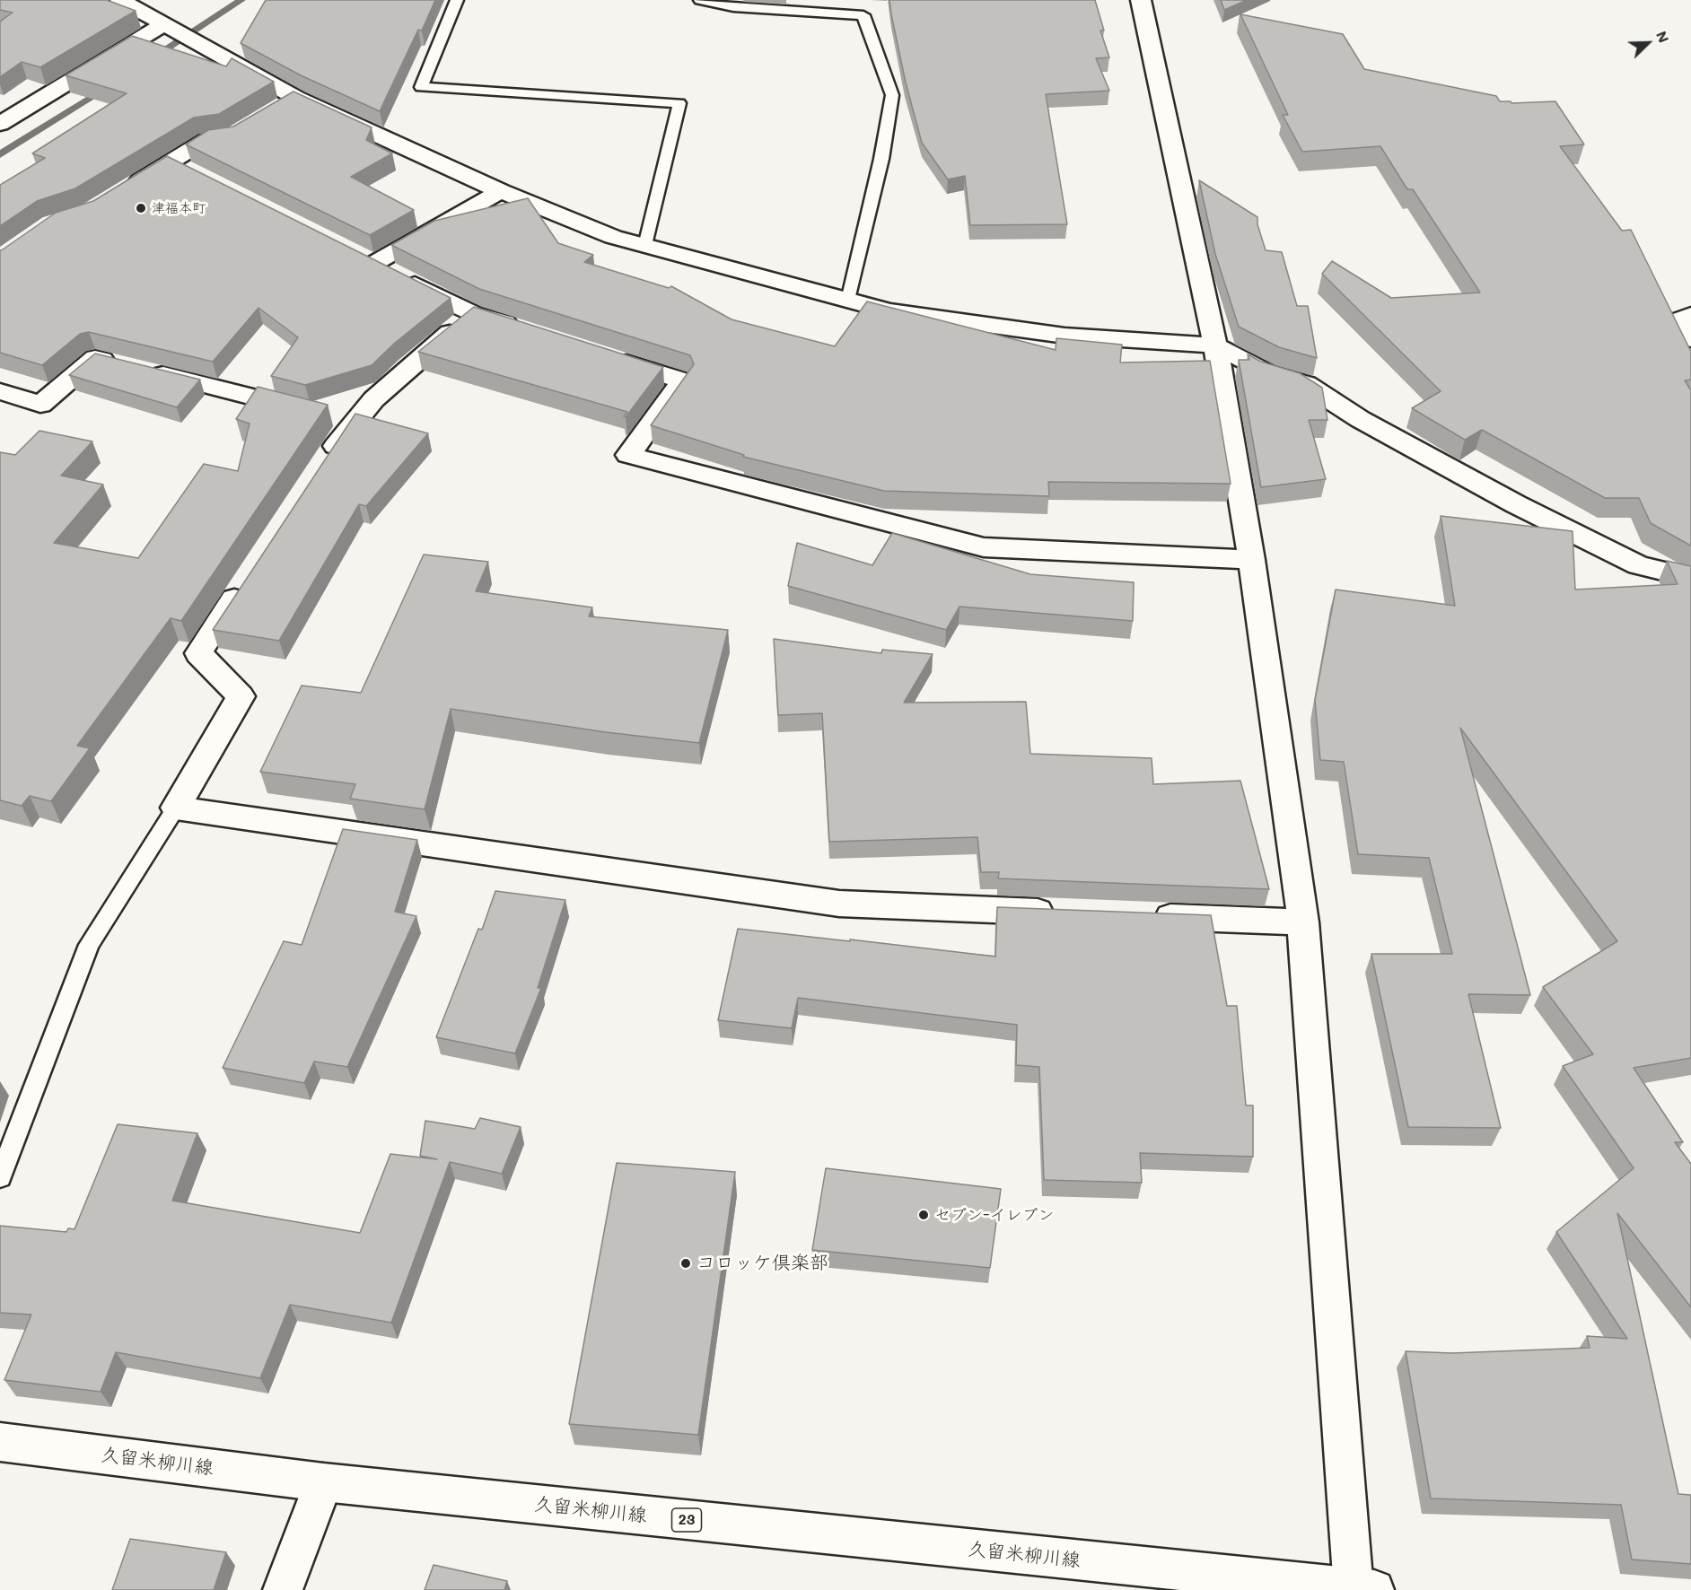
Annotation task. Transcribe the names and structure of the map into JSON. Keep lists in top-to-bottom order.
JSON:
{
  "streets": {
    "street": ["久留米柳川線", "23"]
  },
  "places": ["津福本町", "セブン-イレブン", "コロッケ倶楽部"],
  "north": "top right"
}
